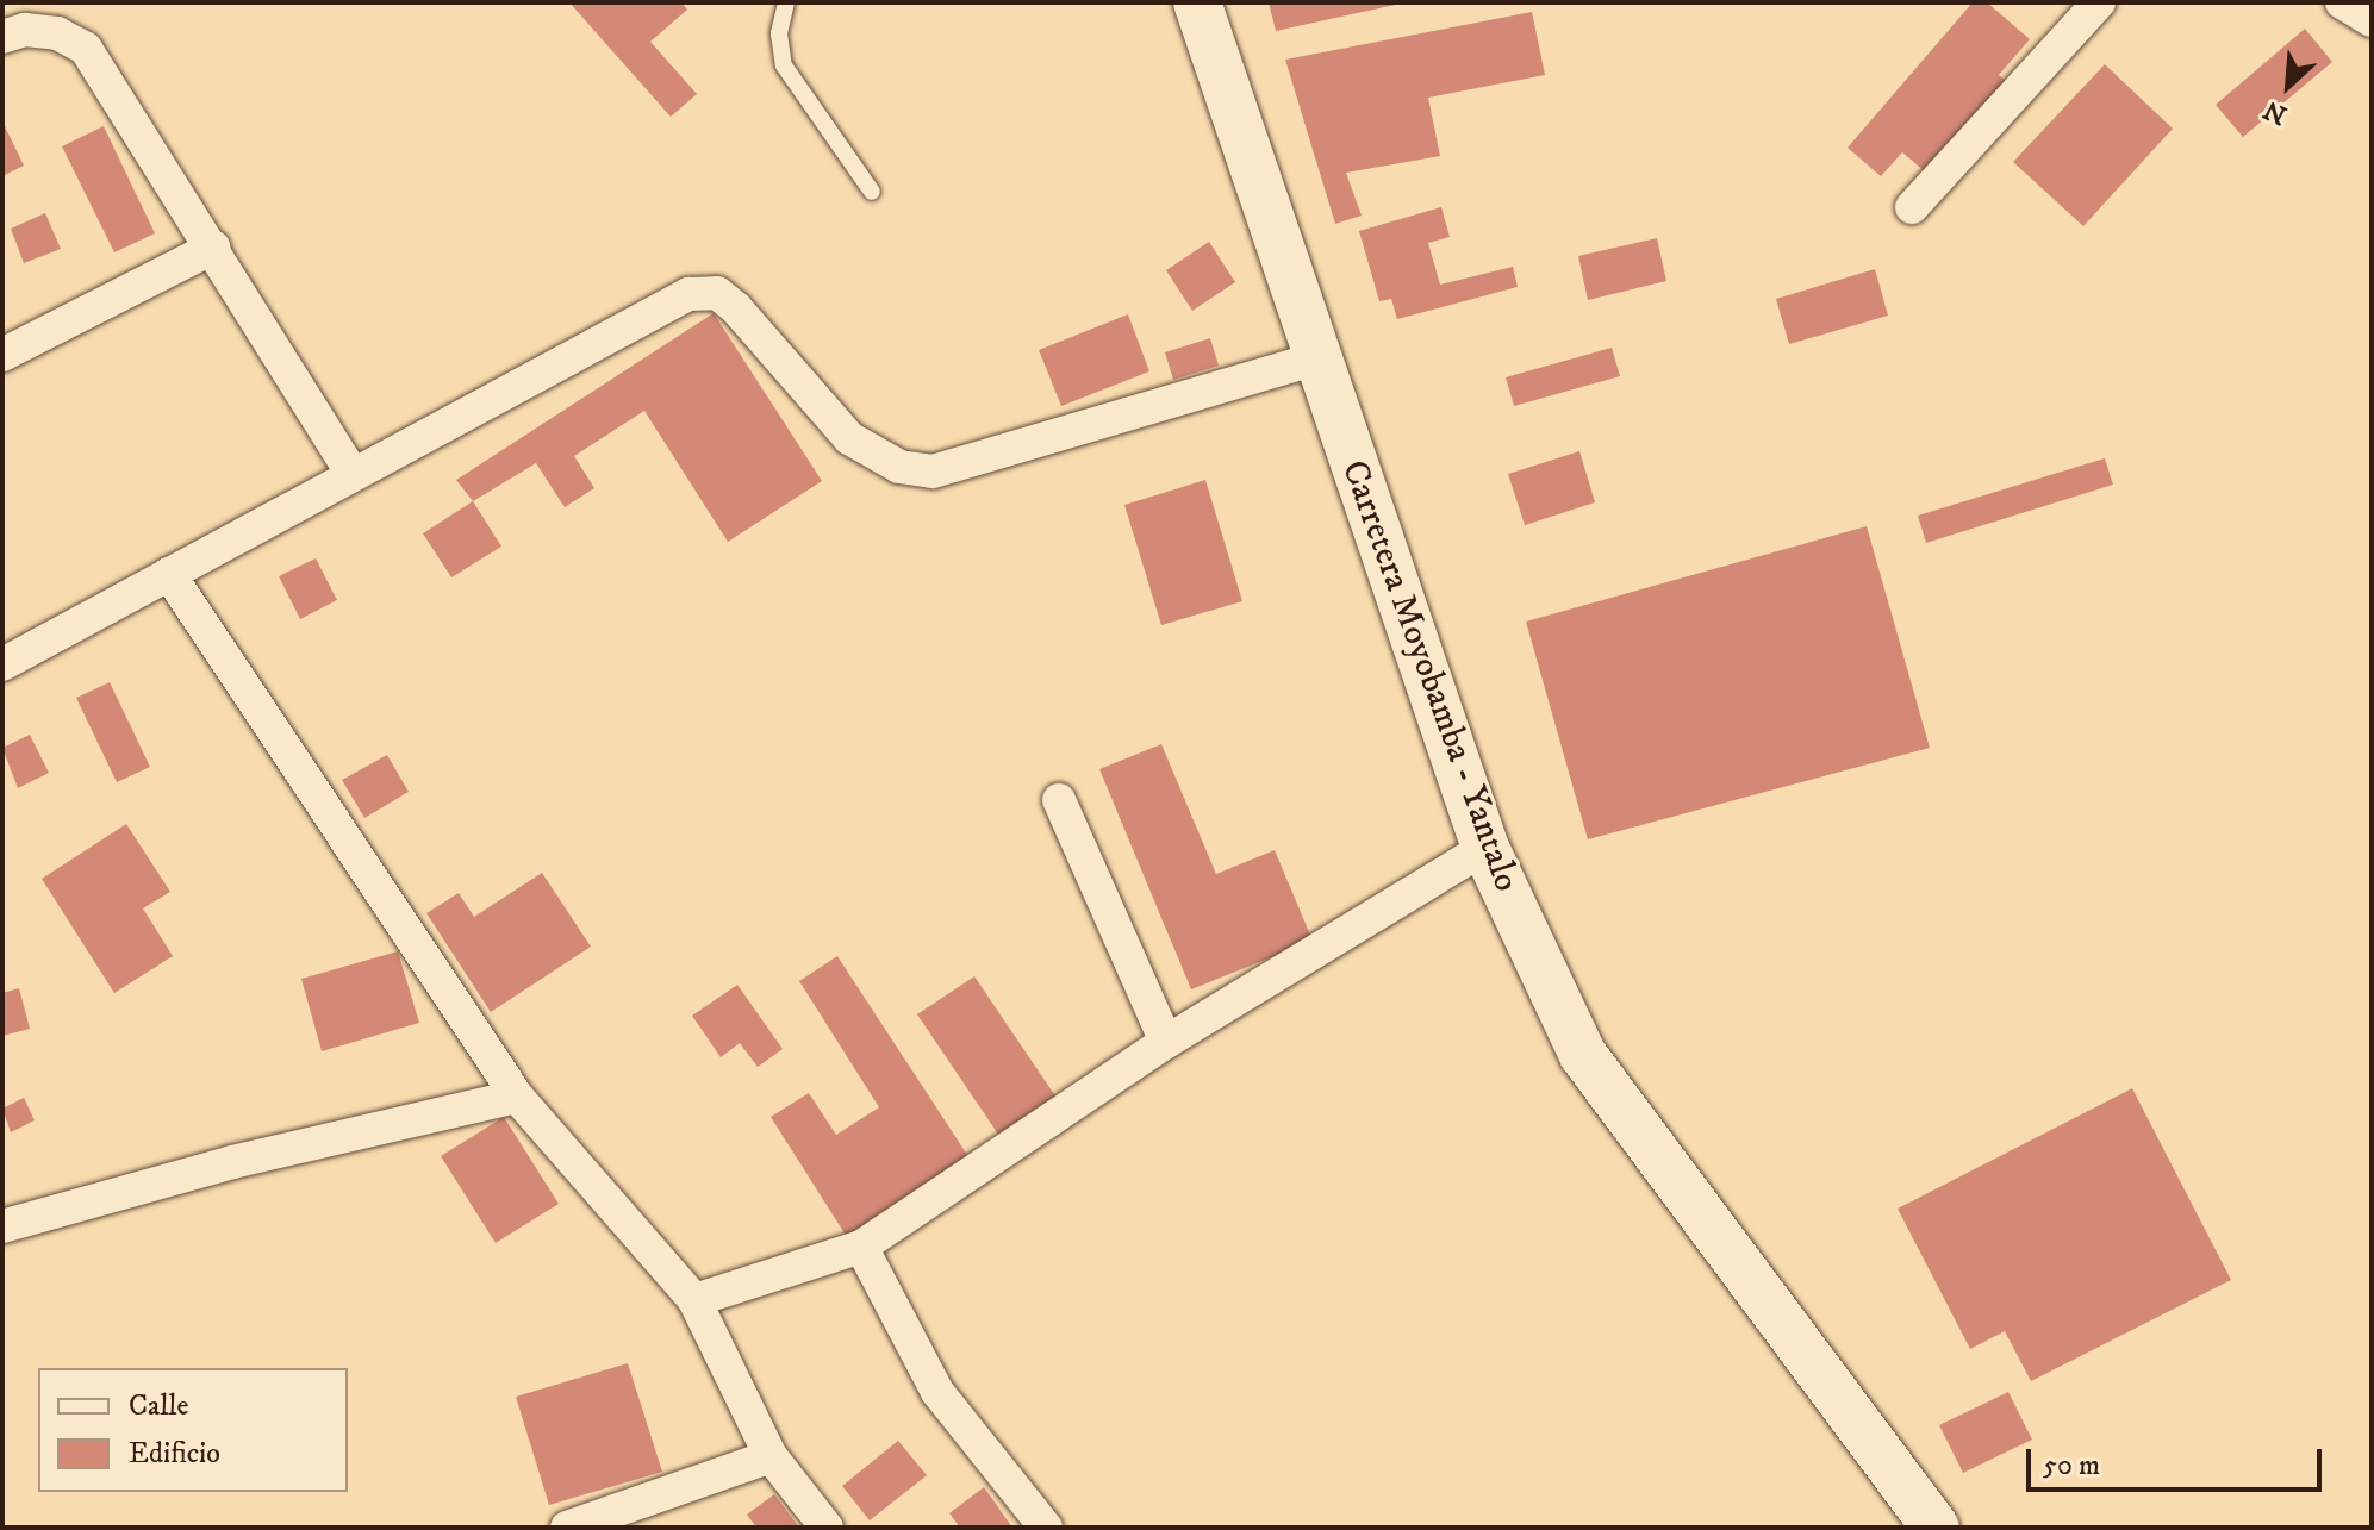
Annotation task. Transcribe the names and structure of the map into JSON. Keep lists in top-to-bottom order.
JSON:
{
  "streets": {
    "main road": ["Carretera Moyobamba - Yantalo"]
  },
  "legend": ["Calle", "Edificio"],
  "scale_bar": "50 m",
  "north": "bottom left"
}
